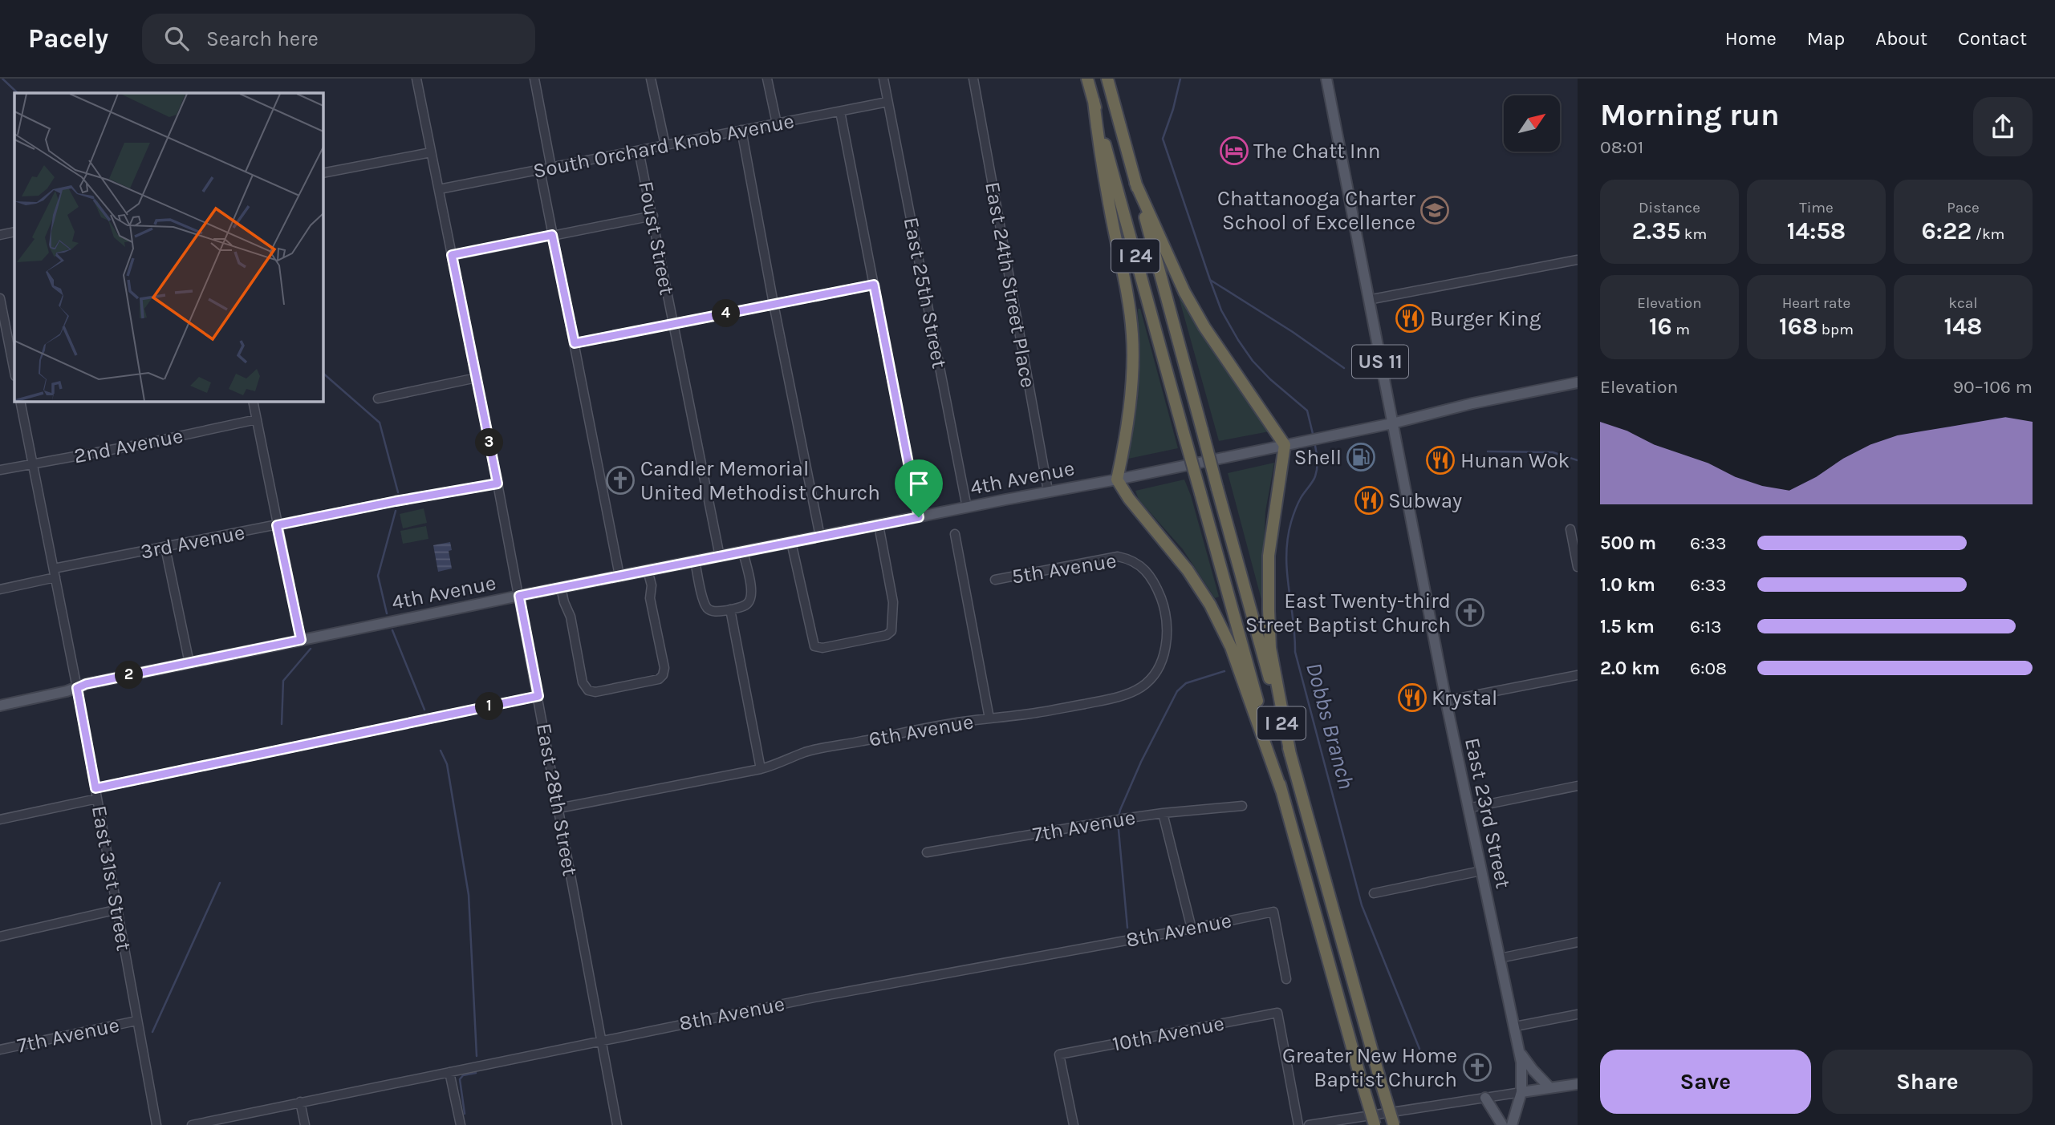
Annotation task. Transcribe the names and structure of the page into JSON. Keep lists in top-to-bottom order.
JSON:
{
  "streets": {
    "highway": ["I 24"],
    "main road": ["US 11", "4th Avenue", "East 23rd Street"],
    "street": [
      "South Orchard Knob Avenue",
      "Foust Street",
      "East 24th Street Place",
      "East 25th Street",
      "2nd Avenue",
      "3rd Avenue",
      "5th Avenue",
      "6th Avenue",
      "East 28th Street",
      "7th Avenue",
      "East 31st Street",
      "8th Avenue",
      "10th Avenue"
    ]
  },
  "crossings": [
    ["South Orchard Knob Avenue", "Foust Street"],
    ["South Orchard Knob Avenue", "East 25th Street"],
    ["South Orchard Knob Avenue", "East 28th Street"],
    ["Foust Street", "4th Avenue"],
    ["East 24th Street Place", "4th Avenue"],
    ["East 25th Street", "4th Avenue"],
    ["2nd Avenue", "East 31st Street"],
    ["4th Avenue", "East 28th Street"],
    ["4th Avenue", "East 23rd Street"],
    ["4th Avenue", "East 31st Street"],
    ["3rd Avenue", "East 28th Street"],
    ["3rd Avenue", "East 31st Street"],
    ["5th Avenue", "6th Avenue"],
    ["6th Avenue", "East 28th Street"],
    ["East 28th Street", "8th Avenue"],
    ["7th Avenue", "East 31st Street"]
  ],
  "water": ["Dobbs Branch"],
  "places": {
    "hotel": ["The Chatt Inn"],
    "school or university": ["Chattanooga Charter School of Excellence"],
    "restaurant": [
      "Burger King",
      "Hunan Wok",
      "Subway",
      "Krystal"
    ],
    "fuel station": ["Shell"],
    "church": ["Candler Memorial United Methodist Church", "East Twenty-third Street Baptist Church", "Greater New Home Baptist Church"]
  },
  "north": "top right",
  "page": {
    "header": "Pacely",
    "search": "Search here",
    "nav": [
      "Home",
      "Map",
      "About",
      "Contact"
    ],
    "heading": ["Morning run", "08:01"],
    "stats": [
      ["Distance", "2.35 km"],
      ["Time", "14:58"],
      ["Pace", "6:22 /km"],
      ["Elevation", "16 m"],
      ["Heart rate", "168 bpm"],
      ["kcal", "148"]
    ],
    "pins": [
      "4",
      "3",
      "2",
      "1"
    ],
    "chart": ["Elevation", "90–106 m"],
    "list": [
      {
        "name": "500 m",
        "note": "6:33"
      },
      {
        "name": "1.0 km",
        "note": "6:33"
      },
      {
        "name": "1.5 km",
        "note": "6:13"
      },
      {
        "name": "2.0 km",
        "note": "6:08"
      }
    ],
    "buttons": ["Save", "Share"]
  }
}
